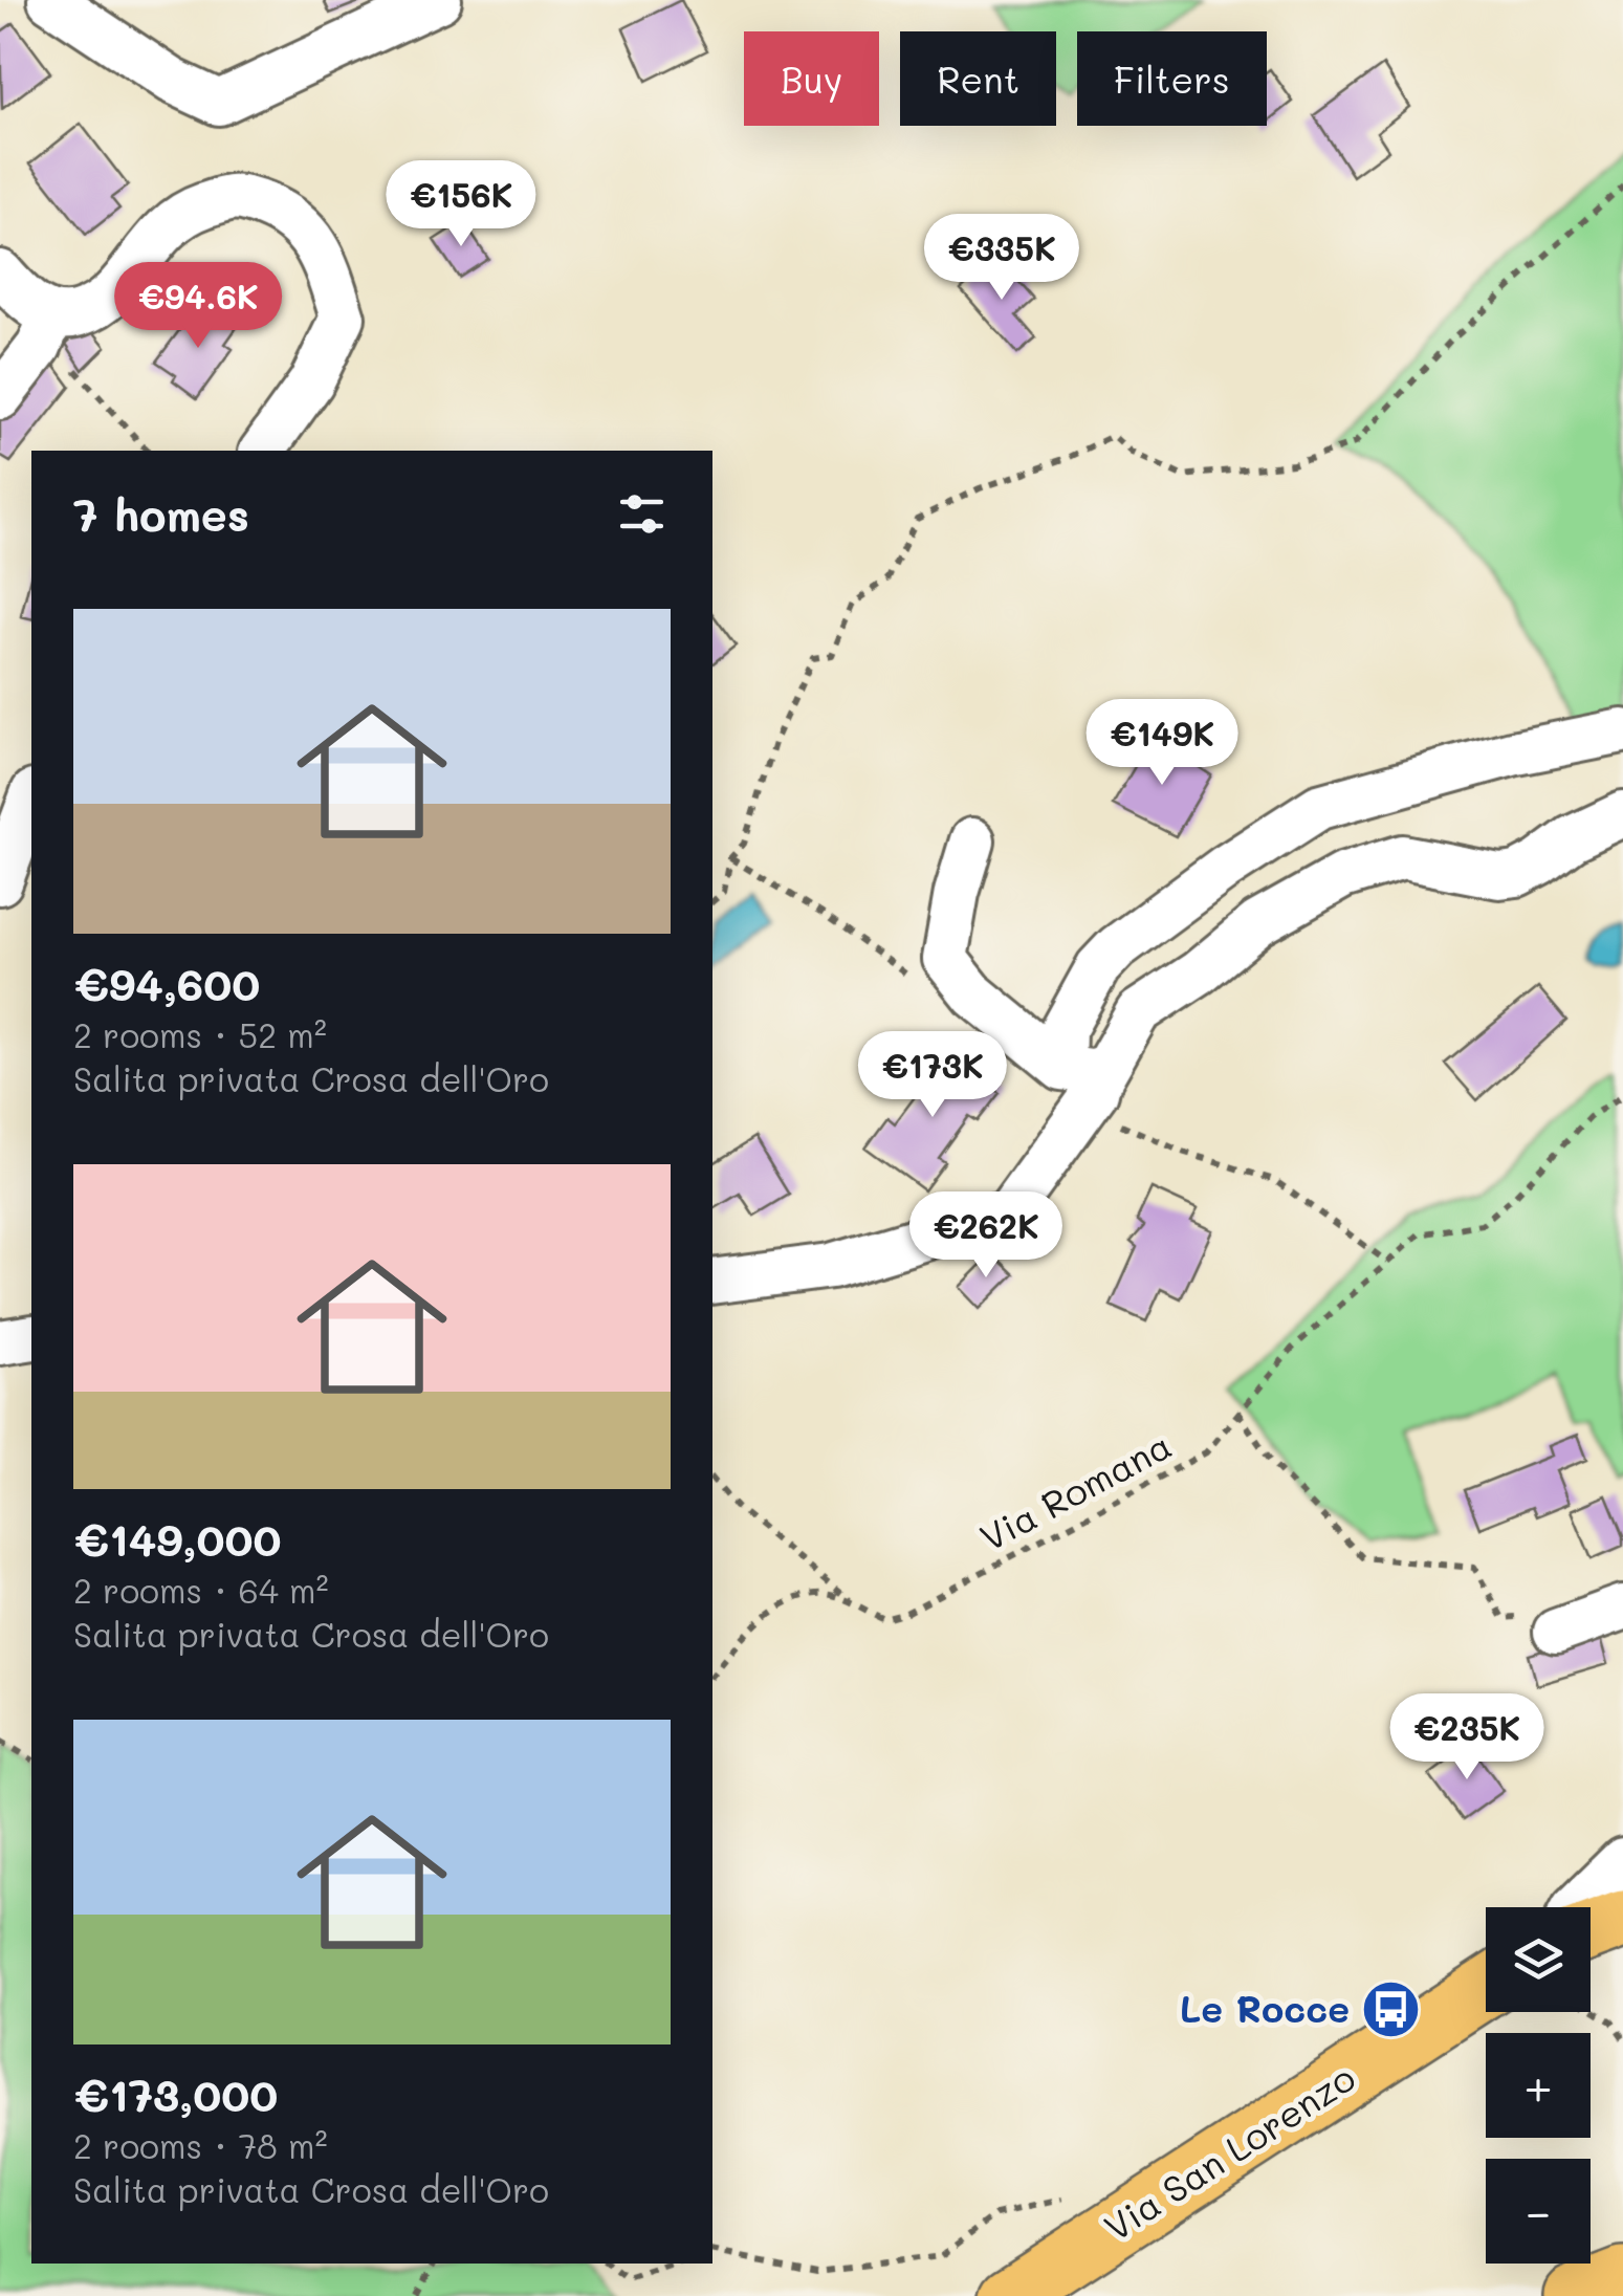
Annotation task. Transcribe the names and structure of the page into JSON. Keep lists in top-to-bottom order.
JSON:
{
  "streets": {
    "main road": ["Via San Lorenzo"],
    "path": ["Via Romana"]
  },
  "places": {
    "bus stop": ["Le Rocce"]
  },
  "page": {
    "chip": ["Buy", "Rent", "Filters"],
    "price": [
      "€156K",
      "€335K",
      "€94.6K",
      "€149K",
      "€173K",
      "€262K",
      "€235K"
    ],
    "heading": "7 homes",
    "list": [
      {
        "name": "€94,600",
        "note": "2 rooms · 52 m² · Salita privata Crosa dell'Oro"
      },
      {
        "name": "€149,000",
        "note": "2 rooms · 64 m² · Salita privata Crosa dell'Oro"
      },
      {
        "name": "€173,000",
        "note": "2 rooms · 78 m² · Salita privata Crosa dell'Oro"
      }
    ],
    "map_buttons": ["+", "−"]
  }
}
